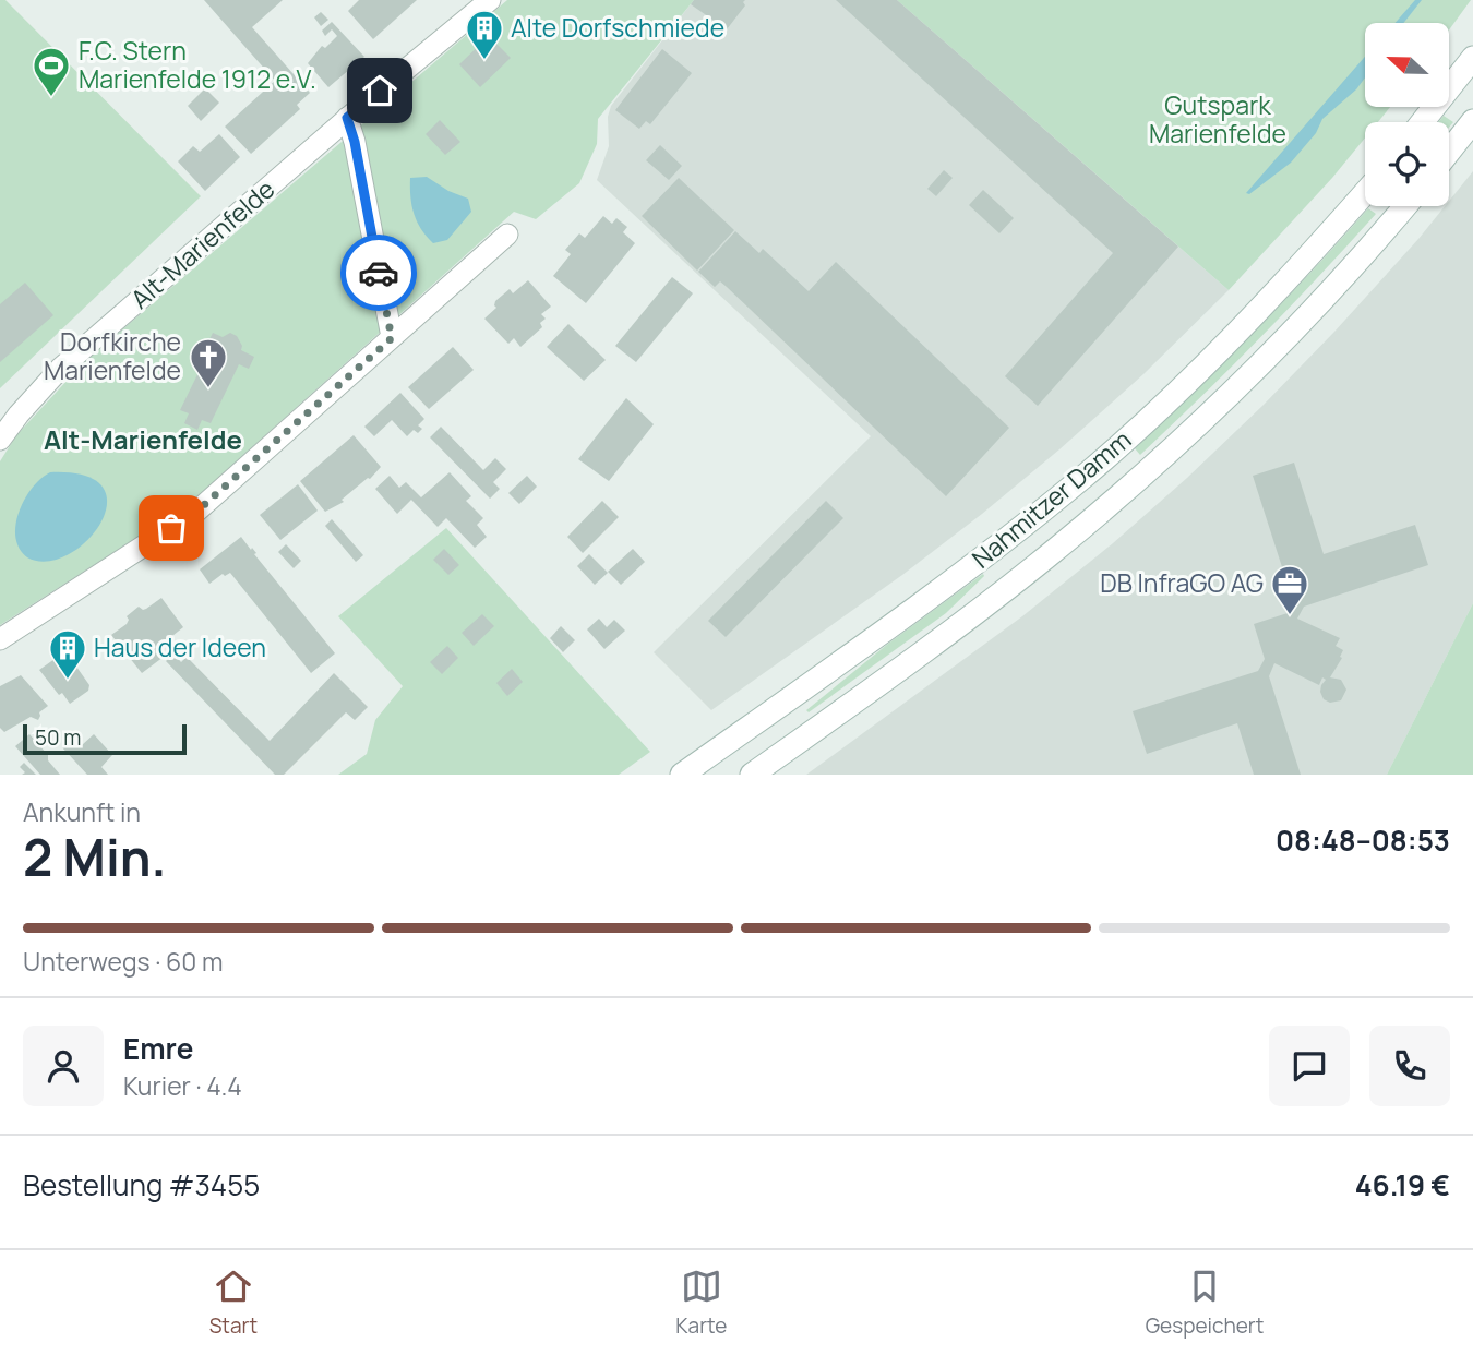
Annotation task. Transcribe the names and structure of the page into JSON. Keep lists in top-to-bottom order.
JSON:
{
  "streets": {
    "main road": ["Nahmitzer Damm"],
    "street": ["Alt-Marienfelde"]
  },
  "districts": ["Alt-Marienfelde"],
  "parks": ["Gutspark Marienfelde"],
  "places": {
    "building": ["Alte Dorfschmiede", "Haus der Ideen"],
    "sports": ["F.C. Stern Marienfelde 1912 e.V."],
    "church": ["Dorfkirche Marienfelde"],
    "office": ["DB InfraGO AG"]
  },
  "scale_bar": "50 m",
  "north": "left",
  "page": {
    "scale": "50 m",
    "heading": ["2 Min.", "Ankunft in", "08:48–08:53"],
    "panel": [
      "Emre",
      "Kurier · 4.4",
      "Bestellung #3455",
      "46.19 €"
    ],
    "bar": "Unterwegs · 60 m",
    "tabs": ["Start", "Karte", "Gespeichert"]
  }
}
